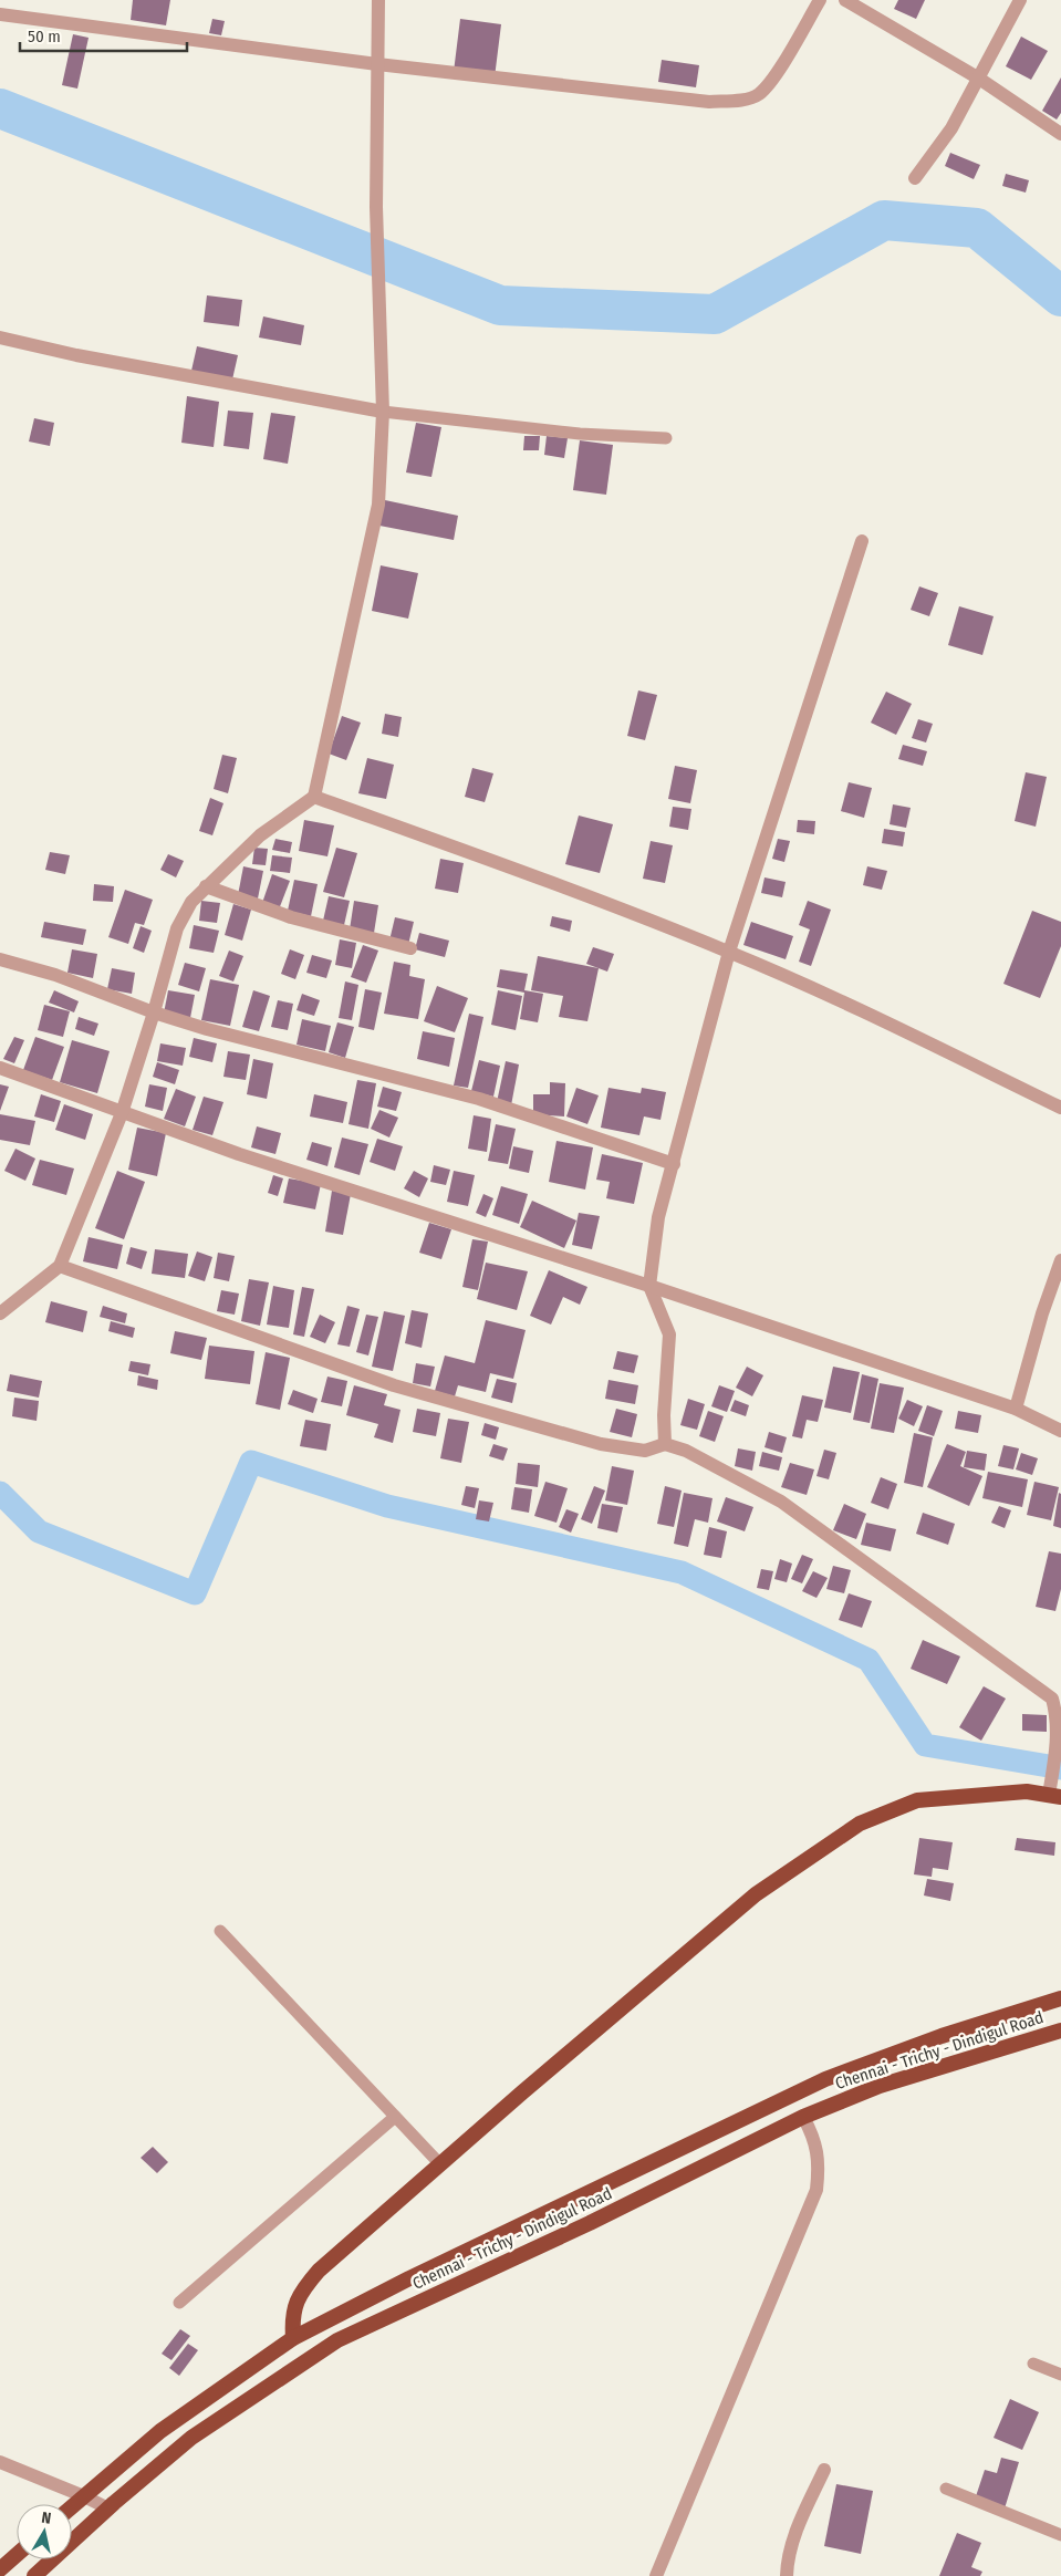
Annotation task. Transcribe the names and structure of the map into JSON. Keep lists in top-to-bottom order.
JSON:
{
  "streets": {
    "highway": ["Chennai - Trichy - Dindigul Road"]
  },
  "scale_bar": "50 m",
  "north": "top"
}
